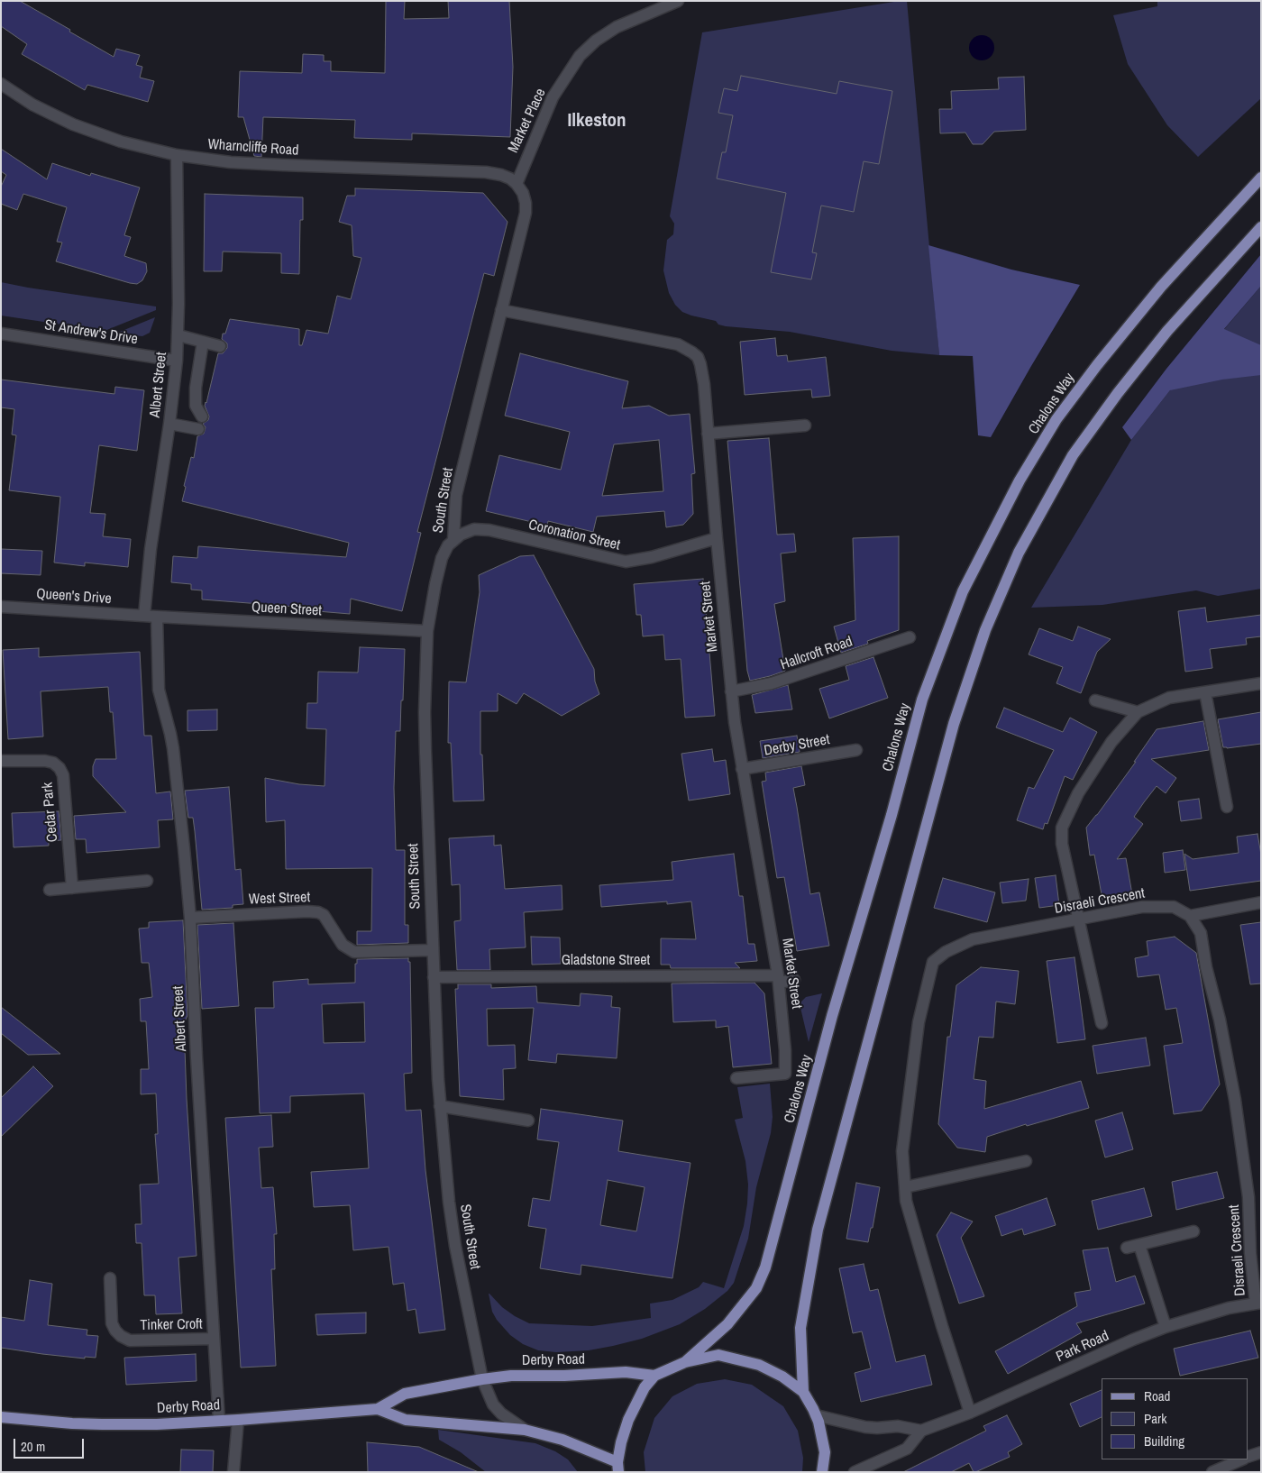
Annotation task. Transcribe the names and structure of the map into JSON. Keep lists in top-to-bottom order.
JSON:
{
  "streets": {
    "main road": ["Chalons Way", "Derby Road"],
    "street": [
      "Market Place",
      "Wharncliffe Road",
      "St Andrew's Drive",
      "Albert Street",
      "South Street",
      "Coronation Street",
      "Queen's Drive",
      "Queen Street",
      "Market Street",
      "Hallcroft Road",
      "Derby Street",
      "Cedar Park",
      "West Street",
      "Disraeli Crescent",
      "Gladstone Street",
      "Tinker Croft",
      "Park Road"
    ]
  },
  "crossings": [
    ["Market Place", "Wharncliffe Road"],
    ["Wharncliffe Road", "Albert Street"],
    ["St Andrew's Drive", "Albert Street"],
    ["Albert Street", "Queen's Drive"],
    ["Albert Street", "Queen Street"],
    ["Albert Street", "West Street"],
    ["Albert Street", "Tinker Croft"],
    ["Albert Street", "Derby Road"],
    ["South Street", "Coronation Street"],
    ["South Street", "Queen Street"],
    ["South Street", "Market Street"],
    ["South Street", "West Street"],
    ["South Street", "Gladstone Street"],
    ["South Street", "Derby Road"],
    ["Coronation Street", "Market Street"],
    ["Queen's Drive", "Queen Street"],
    ["Market Street", "Hallcroft Road"],
    ["Market Street", "Derby Street"],
    ["Market Street", "Gladstone Street"],
    ["Disraeli Crescent", "Park Road"]
  ],
  "districts": ["Ilkeston"],
  "legend": ["Road", "Park", "Building"],
  "scale_bar": "20 m"
}
